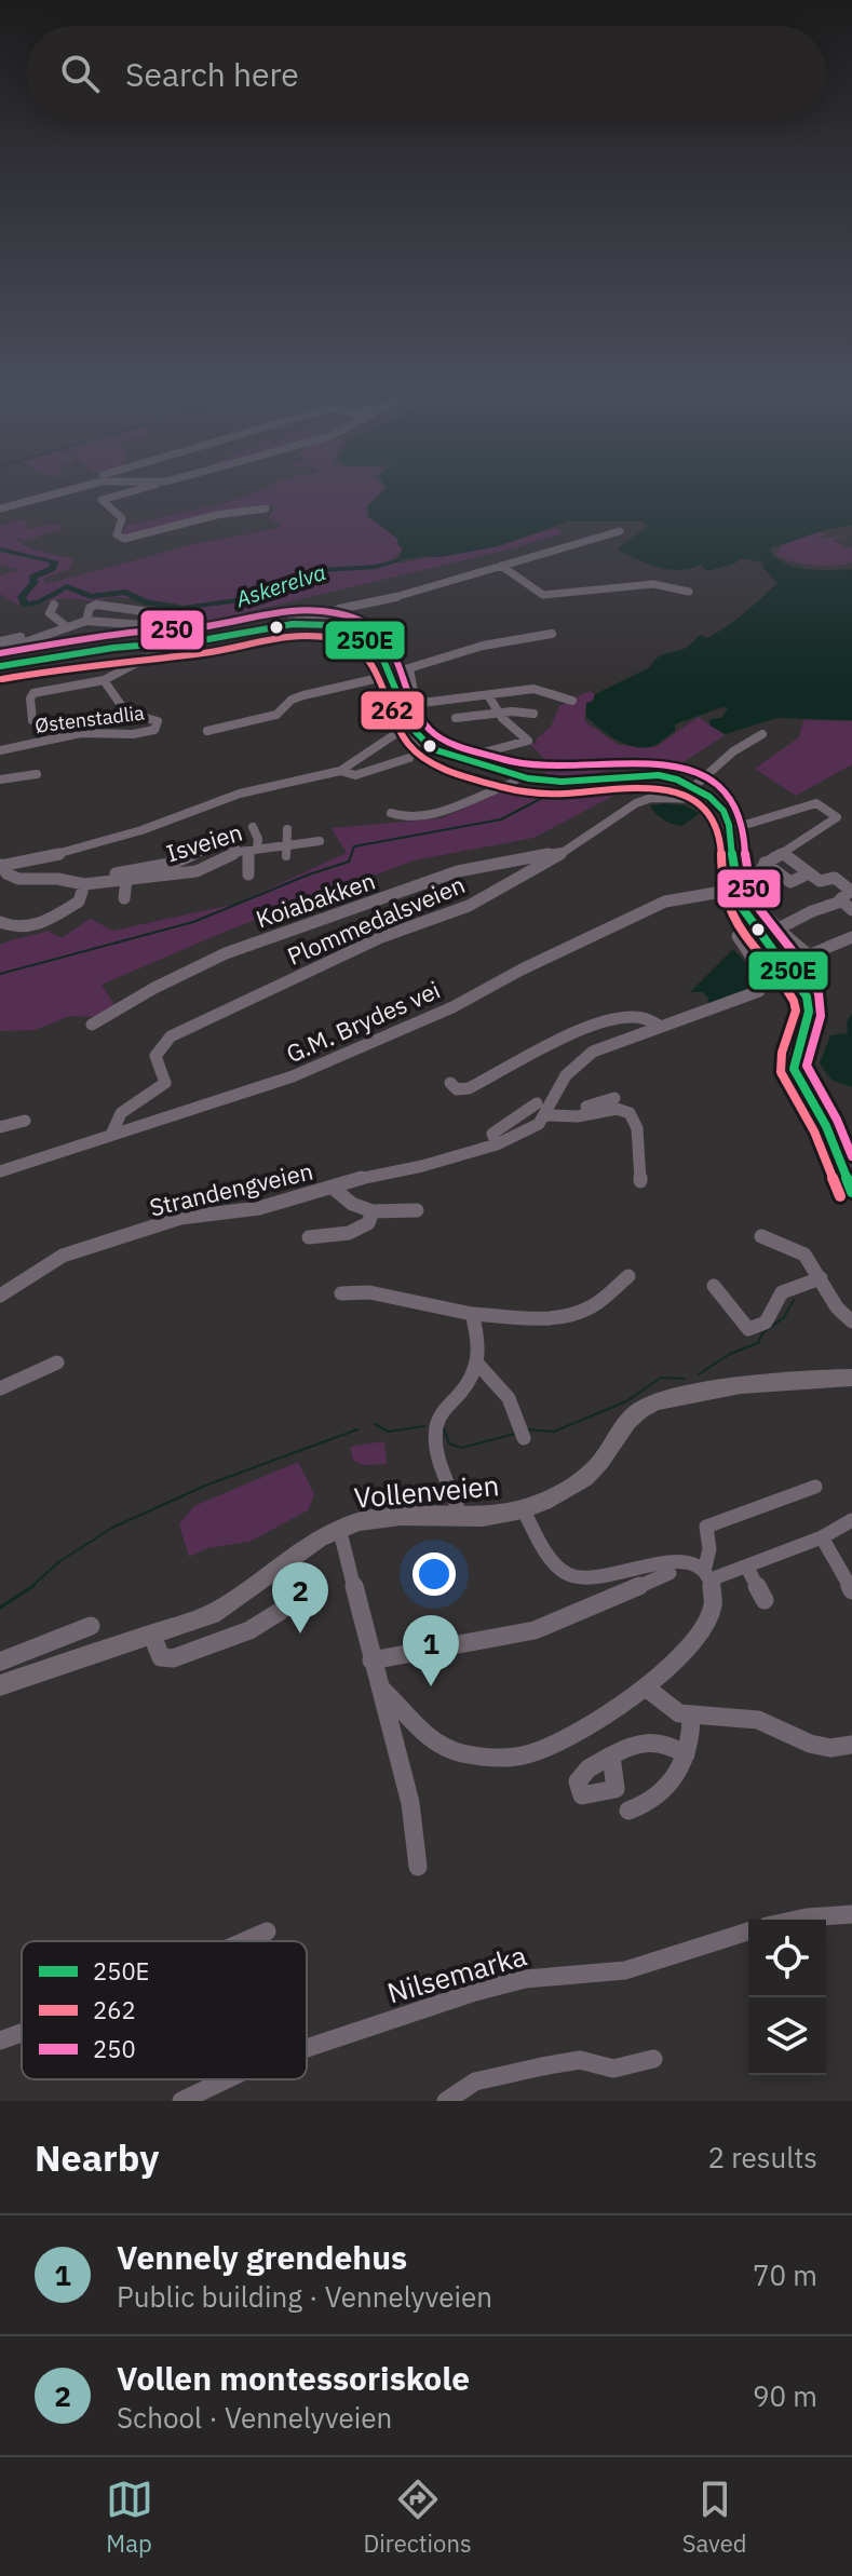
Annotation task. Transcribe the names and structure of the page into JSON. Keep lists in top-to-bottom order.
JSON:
{
  "streets": {
    "main road": ["Vollenveien"],
    "street": [
      "Østenstadlia",
      "Isveien",
      "Koiabakken",
      "Plommedalsveien",
      "G.M. Brydes vei",
      "Strandengveien",
      "Nilsemarka"
    ]
  },
  "crossings": [
    ["Koiabakken", "Plommedalsveien"],
    ["Plommedalsveien", "G.M. Brydes vei"]
  ],
  "water": ["Askerelva"],
  "lines": ["transit line 250", "transit line 250E", "transit line 262"],
  "legend": ["250E", "262", "250"],
  "page": {
    "search": "Search here",
    "pins": ["2", "1"],
    "heading": ["Nearby", "2 results"],
    "list": [
      {
        "mark": "1",
        "name": "Vennely grendehus",
        "note": "Public building · Vennelyveien",
        "value": "70 m"
      },
      {
        "mark": "2",
        "name": "Vollen montessoriskole",
        "note": "School · Vennelyveien",
        "value": "90 m"
      }
    ],
    "nav": ["Map", "Directions", "Saved"]
  }
}
